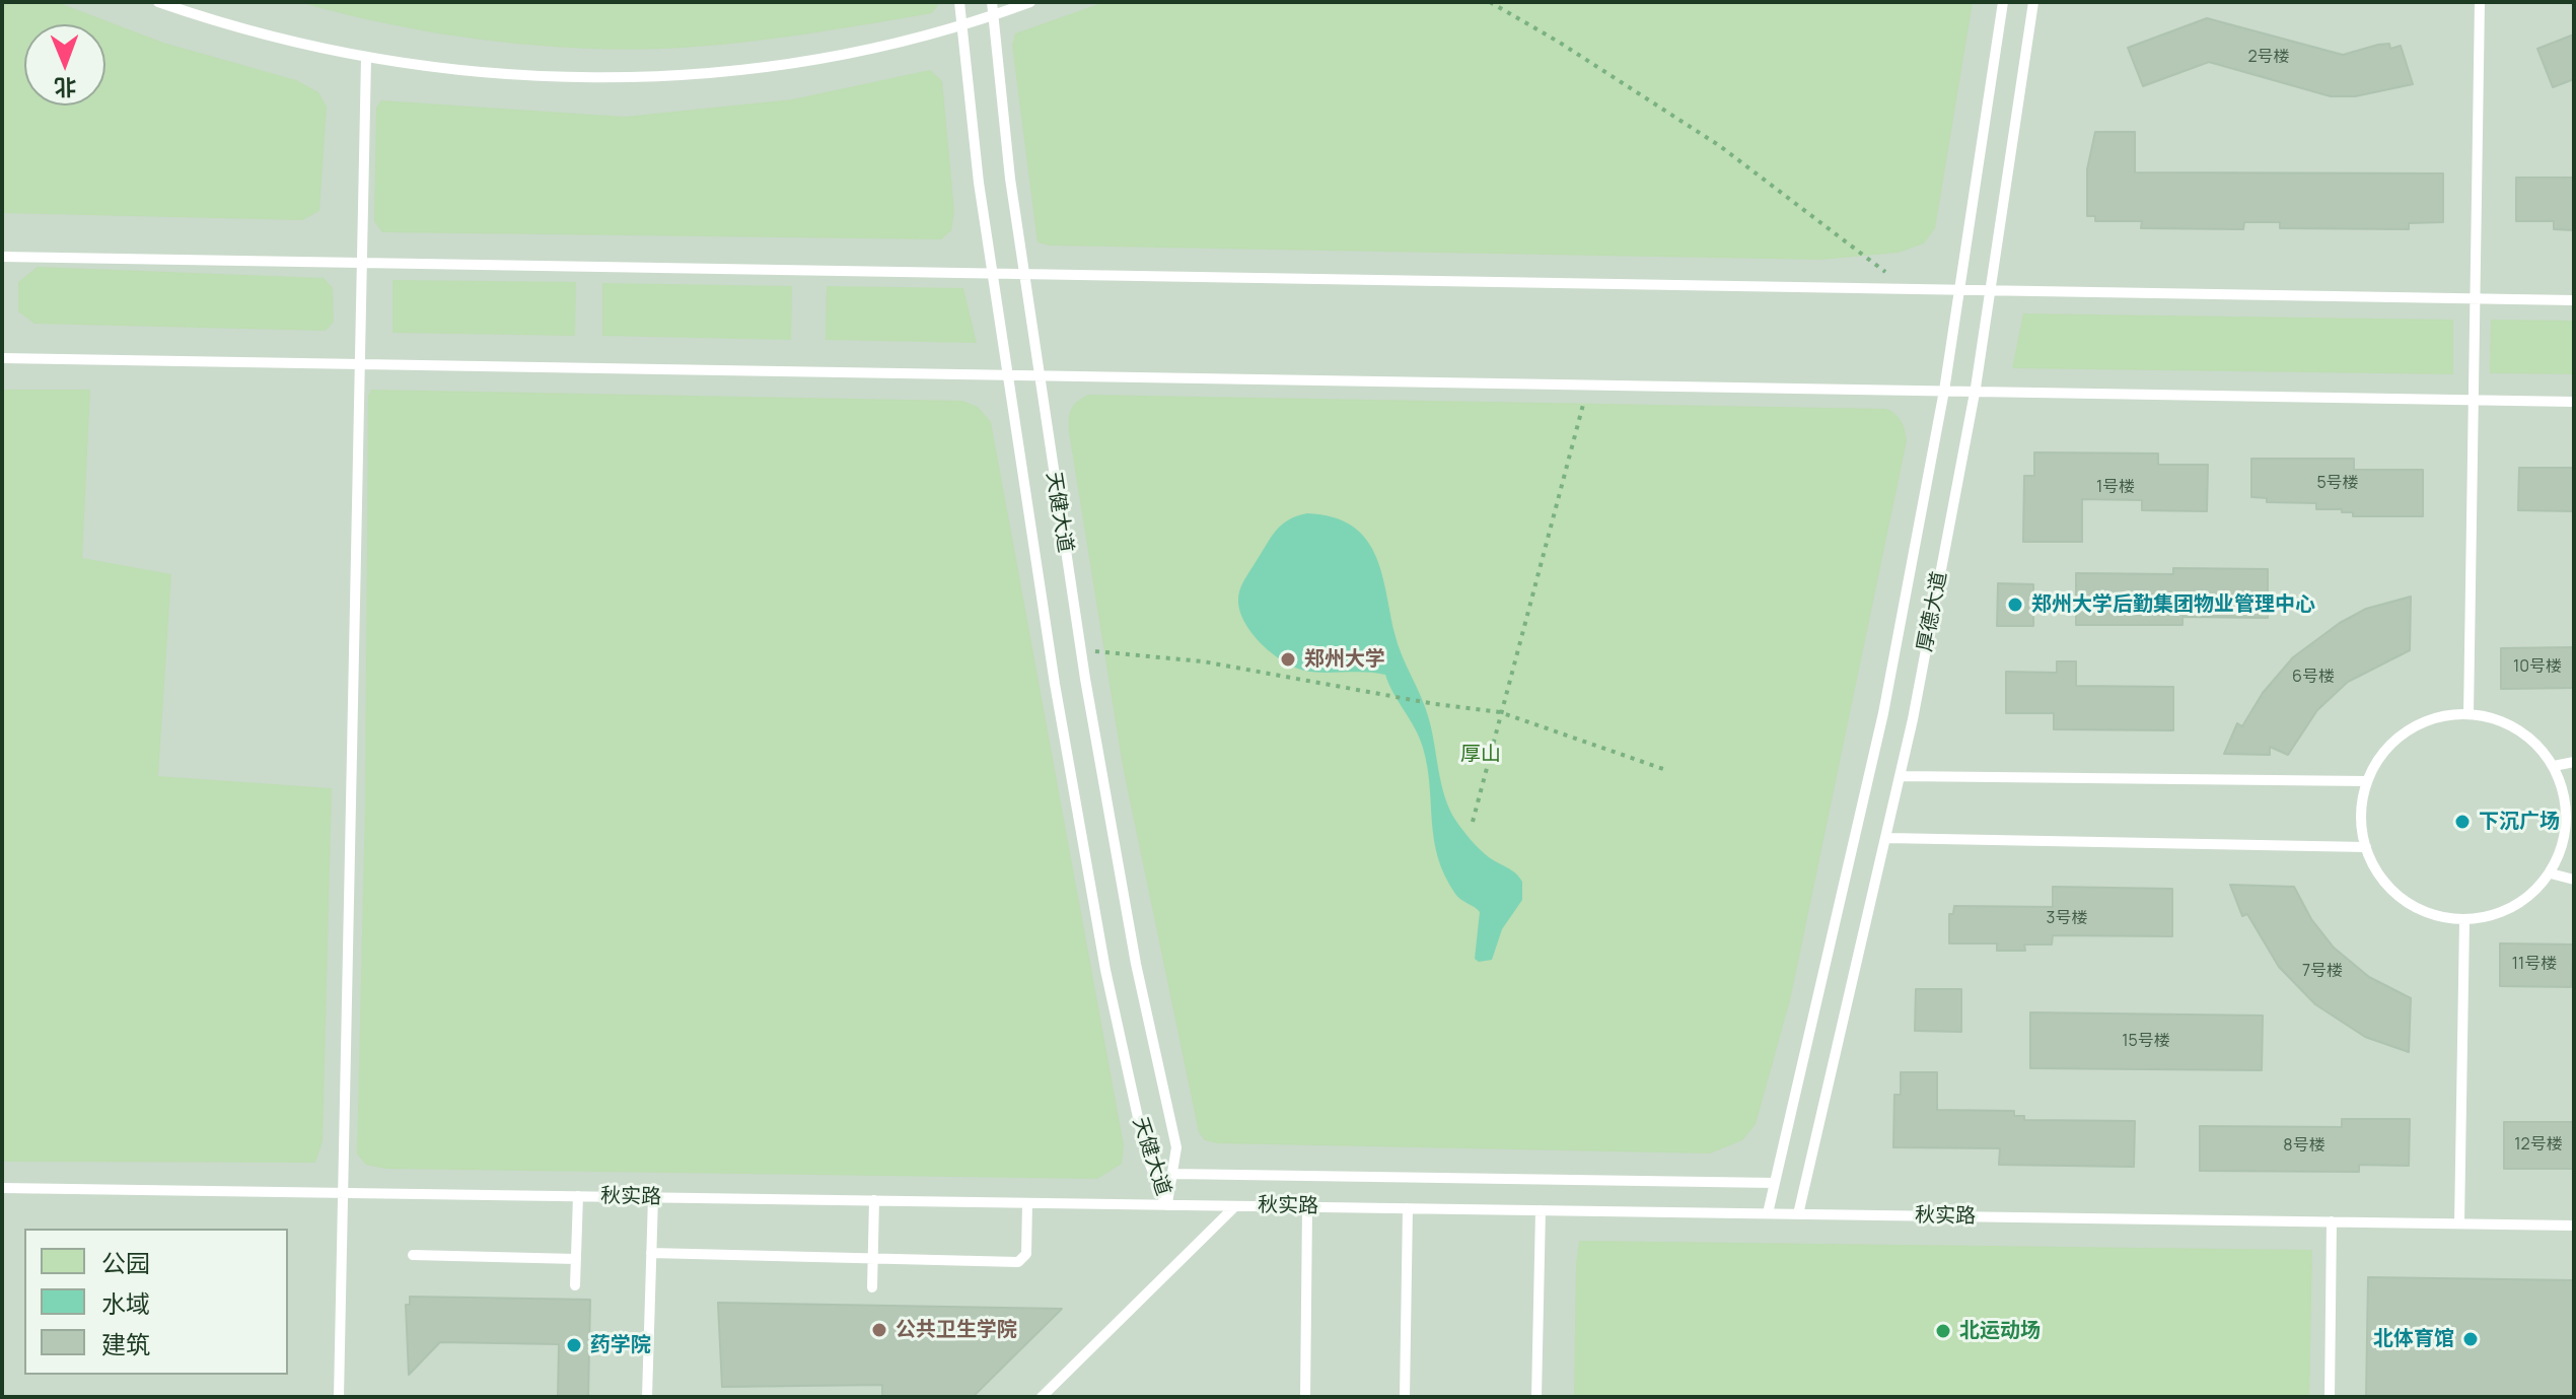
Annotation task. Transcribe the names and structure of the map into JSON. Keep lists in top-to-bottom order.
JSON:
{
  "streets": {
    "lane": ["天健大道", "厚德大道", "秋实路"]
  },
  "crossings": [
    ["天健大道", "秋实路"],
    ["厚德大道", "秋实路"]
  ],
  "parks": ["厚山"],
  "places": [
    "郑州大学后勤集团物业管理中心",
    "郑州大学",
    "下沉广场",
    "公共卫生学院",
    "北运动场",
    "北体育馆",
    "药学院"
  ],
  "house_numbers": [
    "2号楼",
    "5号楼",
    "1号楼",
    "10号楼",
    "6号楼",
    "3号楼",
    "11号楼",
    "7号楼",
    "15号楼",
    "12号楼",
    "8号楼"
  ],
  "legend": ["公园", "水域", "建筑"],
  "north": "bottom"
}
